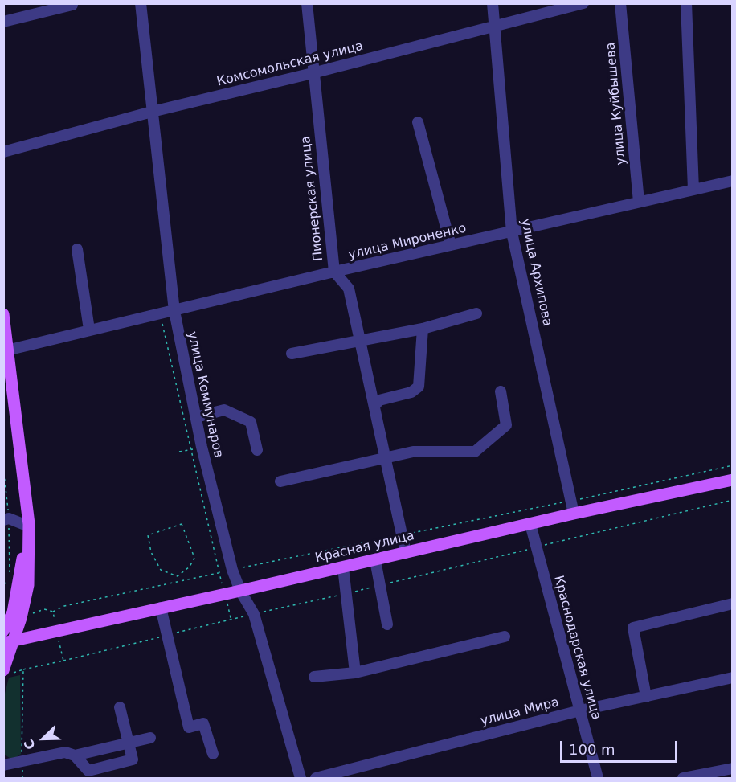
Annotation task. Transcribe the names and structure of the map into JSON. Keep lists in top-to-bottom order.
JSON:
{
  "streets": {
    "main road": ["Красная улица"],
    "street": [
      "Комсомольская улица",
      "улица Куйбышева",
      "Пионерская улица",
      "улица Мироненко",
      "улица Архипова",
      "улица Коммунаров",
      "Краснодарская улица",
      "улица Мира"
    ]
  },
  "crossings": [
    ["Комсомольская улица", "Пионерская улица"],
    ["Комсомольская улица", "улица Архипова"],
    ["Комсомольская улица", "улица Коммунаров"],
    ["улица Куйбышева", "улица Мироненко"],
    ["Пионерская улица", "улица Мироненко"],
    ["Пионерская улица", "Красная улица"],
    ["улица Мироненко", "улица Архипова"],
    ["улица Мироненко", "улица Коммунаров"],
    ["улица Архипова", "Красная улица"],
    ["улица Коммунаров", "Красная улица"],
    ["Красная улица", "Краснодарская улица"],
    ["Краснодарская улица", "улица Мира"]
  ],
  "scale_bar": "100 m",
  "north": "bottom left"
}
